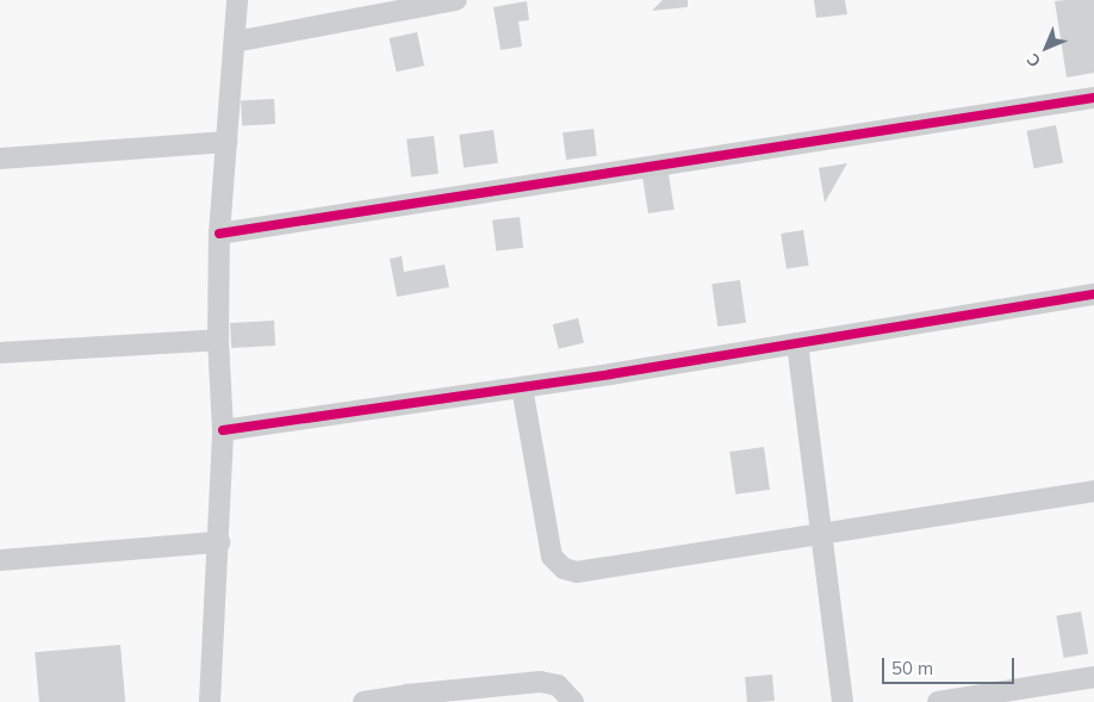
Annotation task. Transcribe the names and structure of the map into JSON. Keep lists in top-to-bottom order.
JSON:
{
  "scale_bar": "50 m",
  "north": "bottom left"
}
